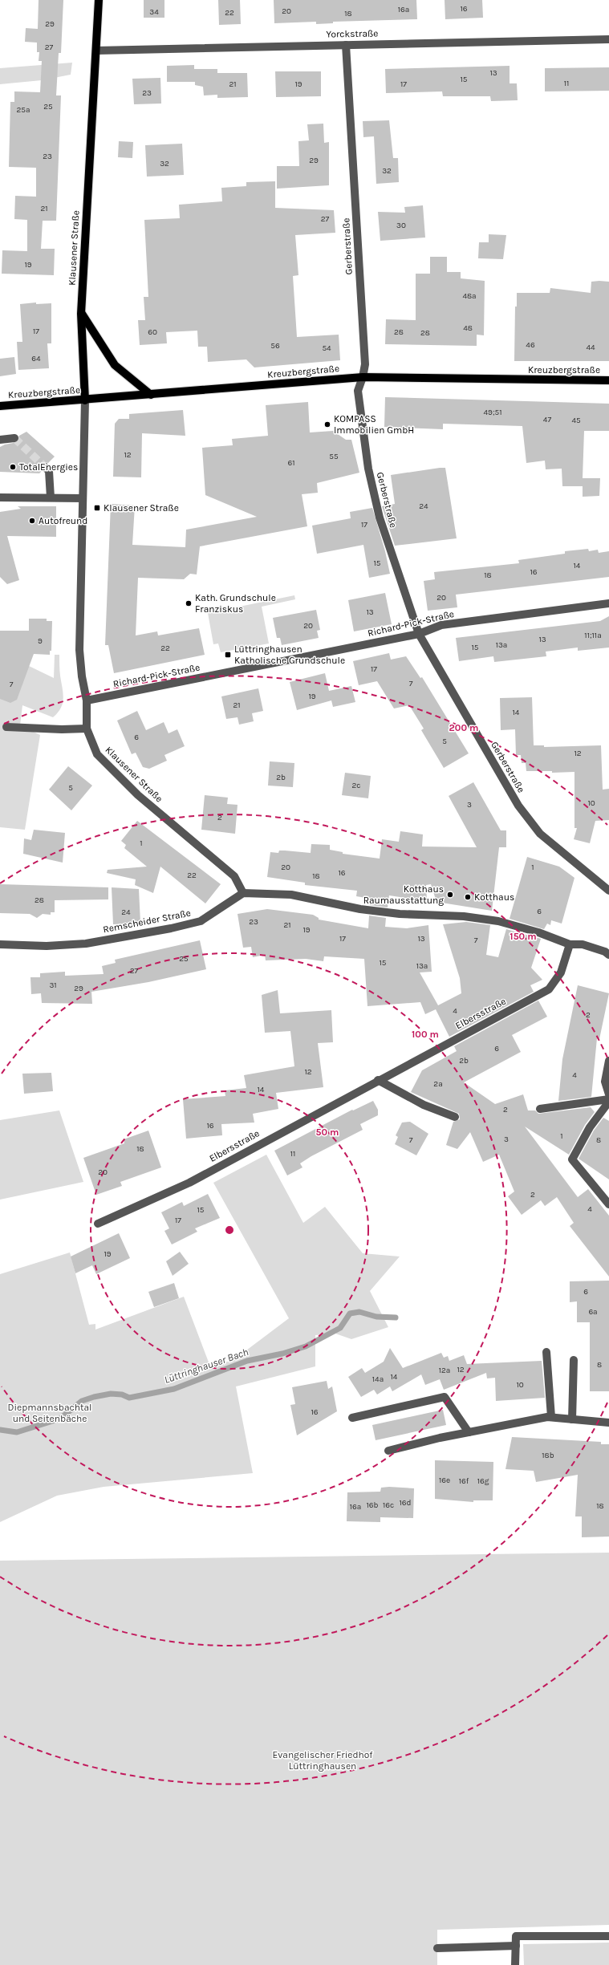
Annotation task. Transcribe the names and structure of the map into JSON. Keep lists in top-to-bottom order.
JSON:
{
  "streets": {
    "main road": ["Klausener Straße", "Kreuzbergstraße"],
    "street": [
      "Yorckstraße",
      "Gerberstraße",
      "Richard-Pick-Straße",
      "Remscheider Straße",
      "Elbersstraße"
    ]
  },
  "crossings": [
    ["Yorckstraße", "Gerberstraße"],
    ["Yorckstraße", "Klausener Straße"],
    ["Gerberstraße", "Kreuzbergstraße"],
    ["Gerberstraße", "Richard-Pick-Straße"],
    ["Klausener Straße", "Kreuzbergstraße"],
    ["Klausener Straße", "Richard-Pick-Straße"],
    ["Klausener Straße", "Remscheider Straße"]
  ],
  "water": ["Lüttringhauser Bach"],
  "parks": ["Diepmannsbachtal und Seitenbäche", "Evangelischer Friedhof Lüttringhausen"],
  "places": {
    "other": [
      "KOMPASS Immobilien GmbH",
      "TotalEnergies",
      "Autofreund",
      "Kath. Grundschule Franziskus",
      "Kotthaus Raumausstattung",
      "Kotthaus"
    ],
    "transit": ["Klausener Straße", "Lüttringhausen Katholische Grundschule"]
  },
  "house_numbers": [
    "16",
    "16a",
    "20",
    "34",
    "22",
    "18",
    "29",
    "27",
    "13",
    "15",
    "11",
    "21",
    "19",
    "17",
    "23",
    "25",
    "25a",
    "23",
    "29",
    "32",
    "32",
    "21",
    "27",
    "30",
    "19",
    "48a",
    "48",
    "17",
    "60",
    "28",
    "28",
    "46",
    "56",
    "44",
    "54",
    "64",
    "49;51",
    "47",
    "45",
    "12",
    "55",
    "61",
    "24",
    "17",
    "15",
    "14",
    "16",
    "18",
    "20",
    "13",
    "20",
    "11;11a",
    "13",
    "9",
    "13a",
    "15",
    "22",
    "17",
    "7",
    "7",
    "19",
    "21",
    "14",
    "6",
    "5",
    "12",
    "2b",
    "2c",
    "5",
    "10",
    "3",
    "2",
    "1",
    "20",
    "1",
    "16",
    "22",
    "18",
    "28",
    "6",
    "24",
    "23",
    "21",
    "19",
    "17",
    "13",
    "7",
    "25",
    "15",
    "13a",
    "27",
    "31",
    "29",
    "4",
    "2",
    "6",
    "2b",
    "12",
    "4",
    "2a",
    "14",
    "2",
    "16",
    "1",
    "3",
    "7",
    "8",
    "18",
    "11",
    "20",
    "2",
    "4",
    "15",
    "17",
    "19",
    "6",
    "6a",
    "8",
    "12",
    "12a",
    "14",
    "14a",
    "10",
    "16",
    "18b",
    "16e",
    "16f",
    "16g",
    "16d",
    "16b",
    "16c",
    "18",
    "16a"
  ],
  "rings": [
    "200 m",
    "150 m",
    "100 m",
    "50 m"
  ]
}
